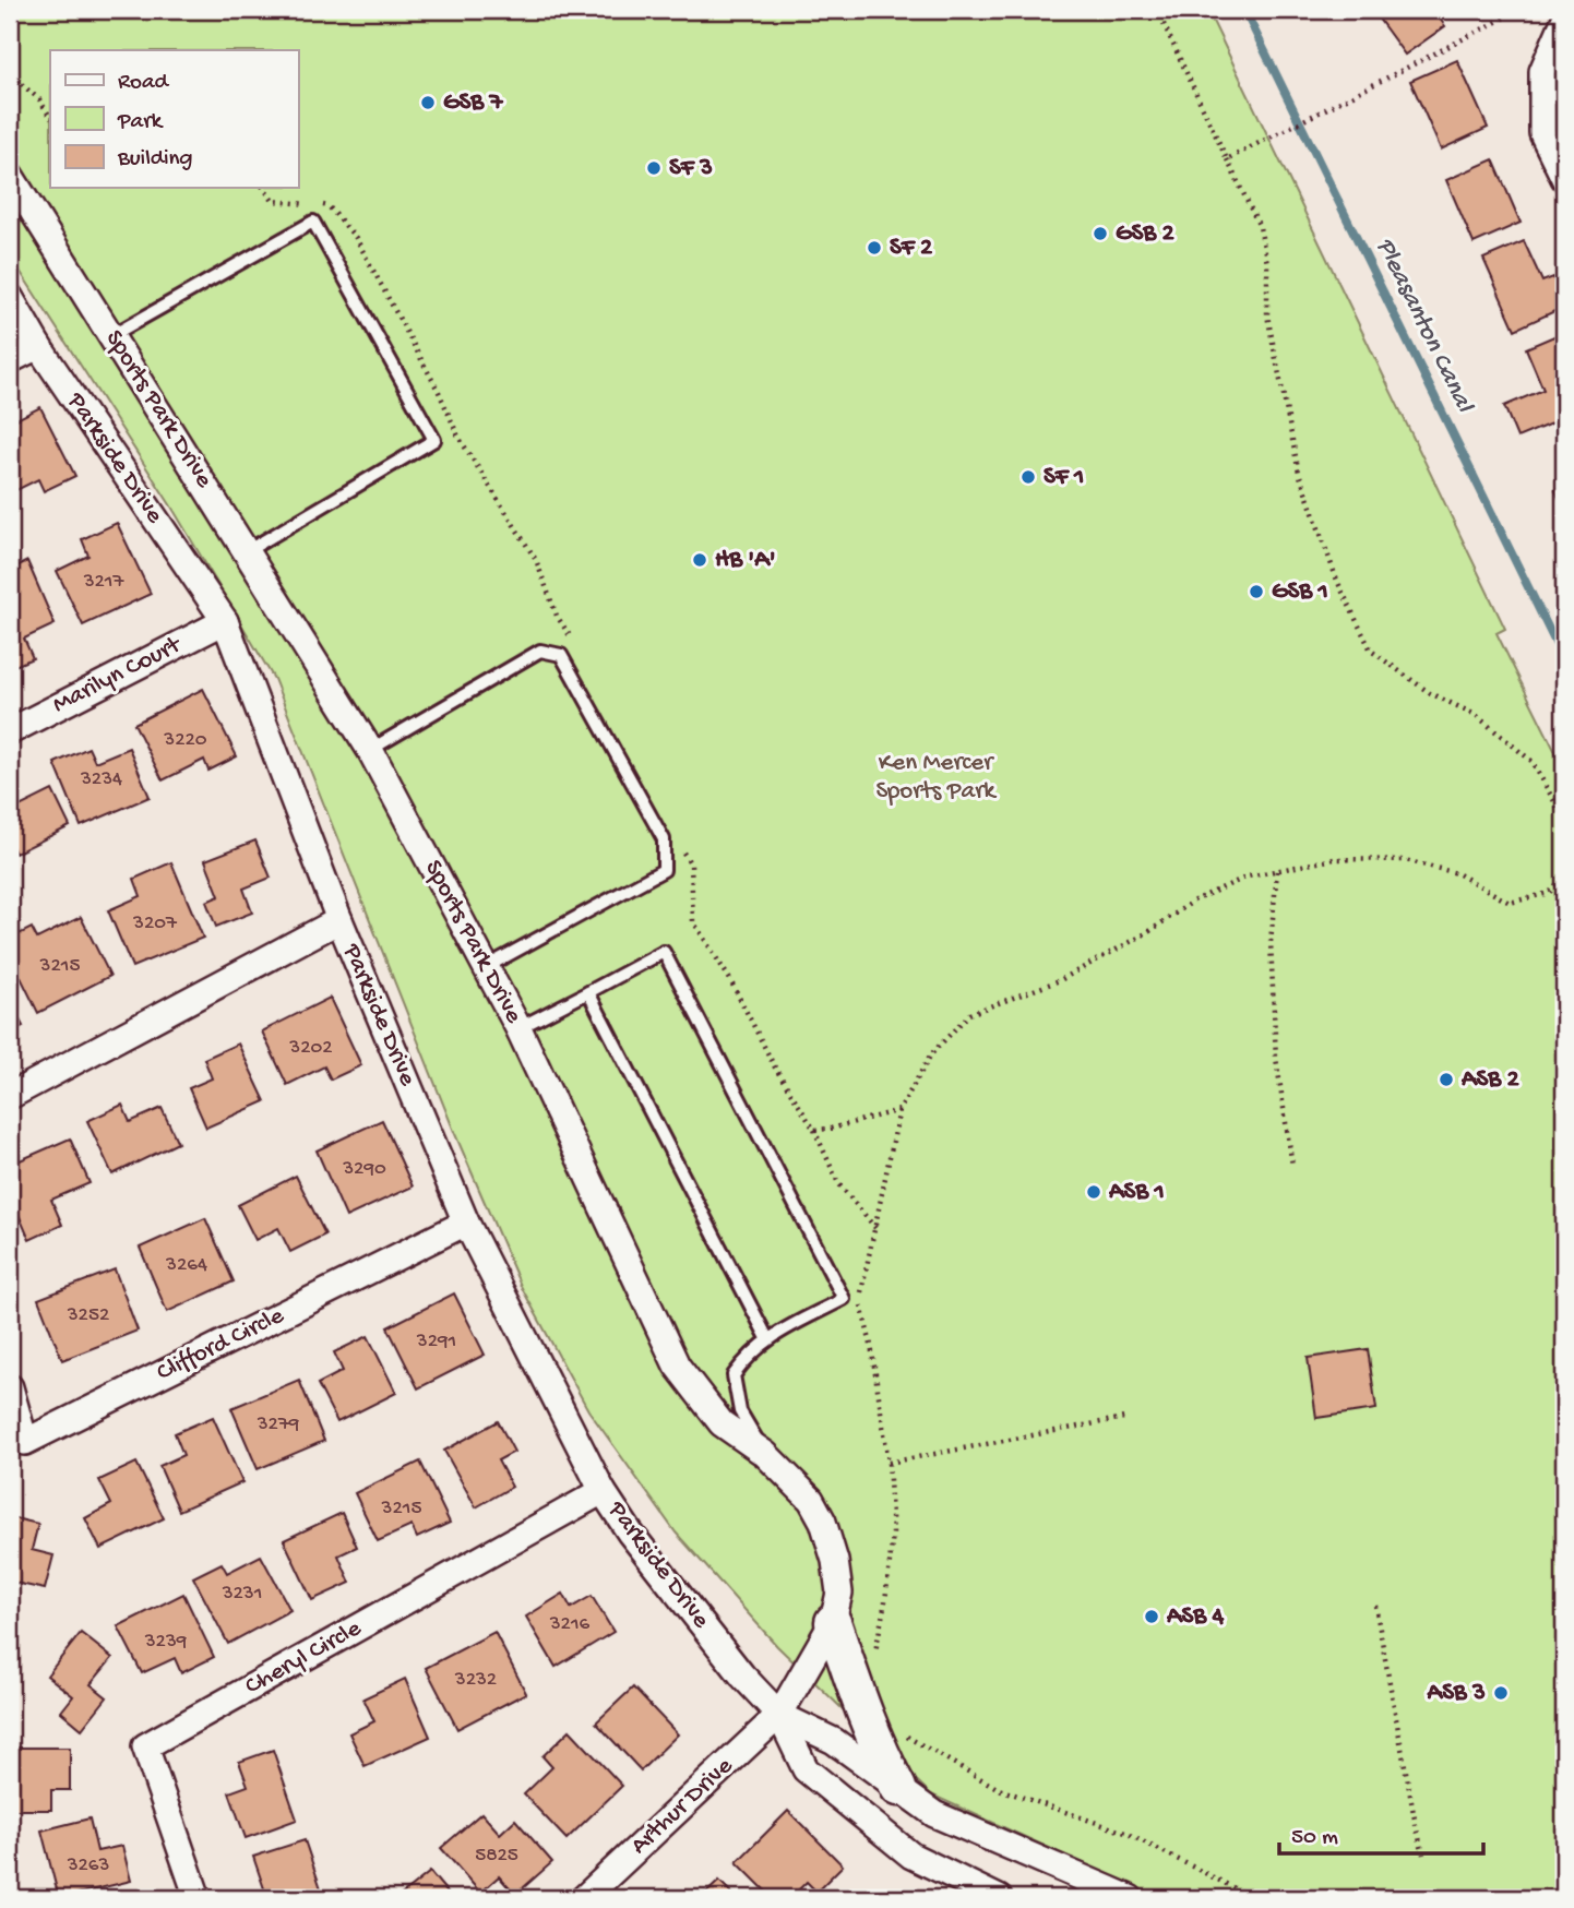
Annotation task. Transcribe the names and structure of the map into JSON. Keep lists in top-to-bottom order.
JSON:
{
  "streets": {
    "street": [
      "Sports Park Drive",
      "Parkside Drive",
      "Marilyn Court",
      "Clifford Circle",
      "Cheryl Circle",
      "Arthur Drive"
    ]
  },
  "crossings": [
    ["Sports Park Drive", "Parkside Drive"],
    ["Sports Park Drive", "Arthur Drive"],
    ["Parkside Drive", "Marilyn Court"],
    ["Parkside Drive", "Clifford Circle"],
    ["Parkside Drive", "Cheryl Circle"],
    ["Parkside Drive", "Arthur Drive"]
  ],
  "water": ["Pleasanton Canal"],
  "parks": ["Ken Mercer Sports Park"],
  "places": [
    "GSB 7",
    "SF 3",
    "GSB 2",
    "SF 2",
    "SF 1",
    "HB 'A'",
    "GSB 1",
    "ASB 2",
    "ASB 1",
    "ASB 4",
    "ASB 3"
  ],
  "house_numbers": [
    "3217",
    "3220",
    "3234",
    "3207",
    "3215",
    "3202",
    "3290",
    "3264",
    "3252",
    "3291",
    "3279",
    "3215",
    "3231",
    "3216",
    "3239",
    "3232",
    "5825",
    "3263"
  ],
  "legend": ["Road", "Park", "Building"],
  "scale_bar": "50 m"
}
